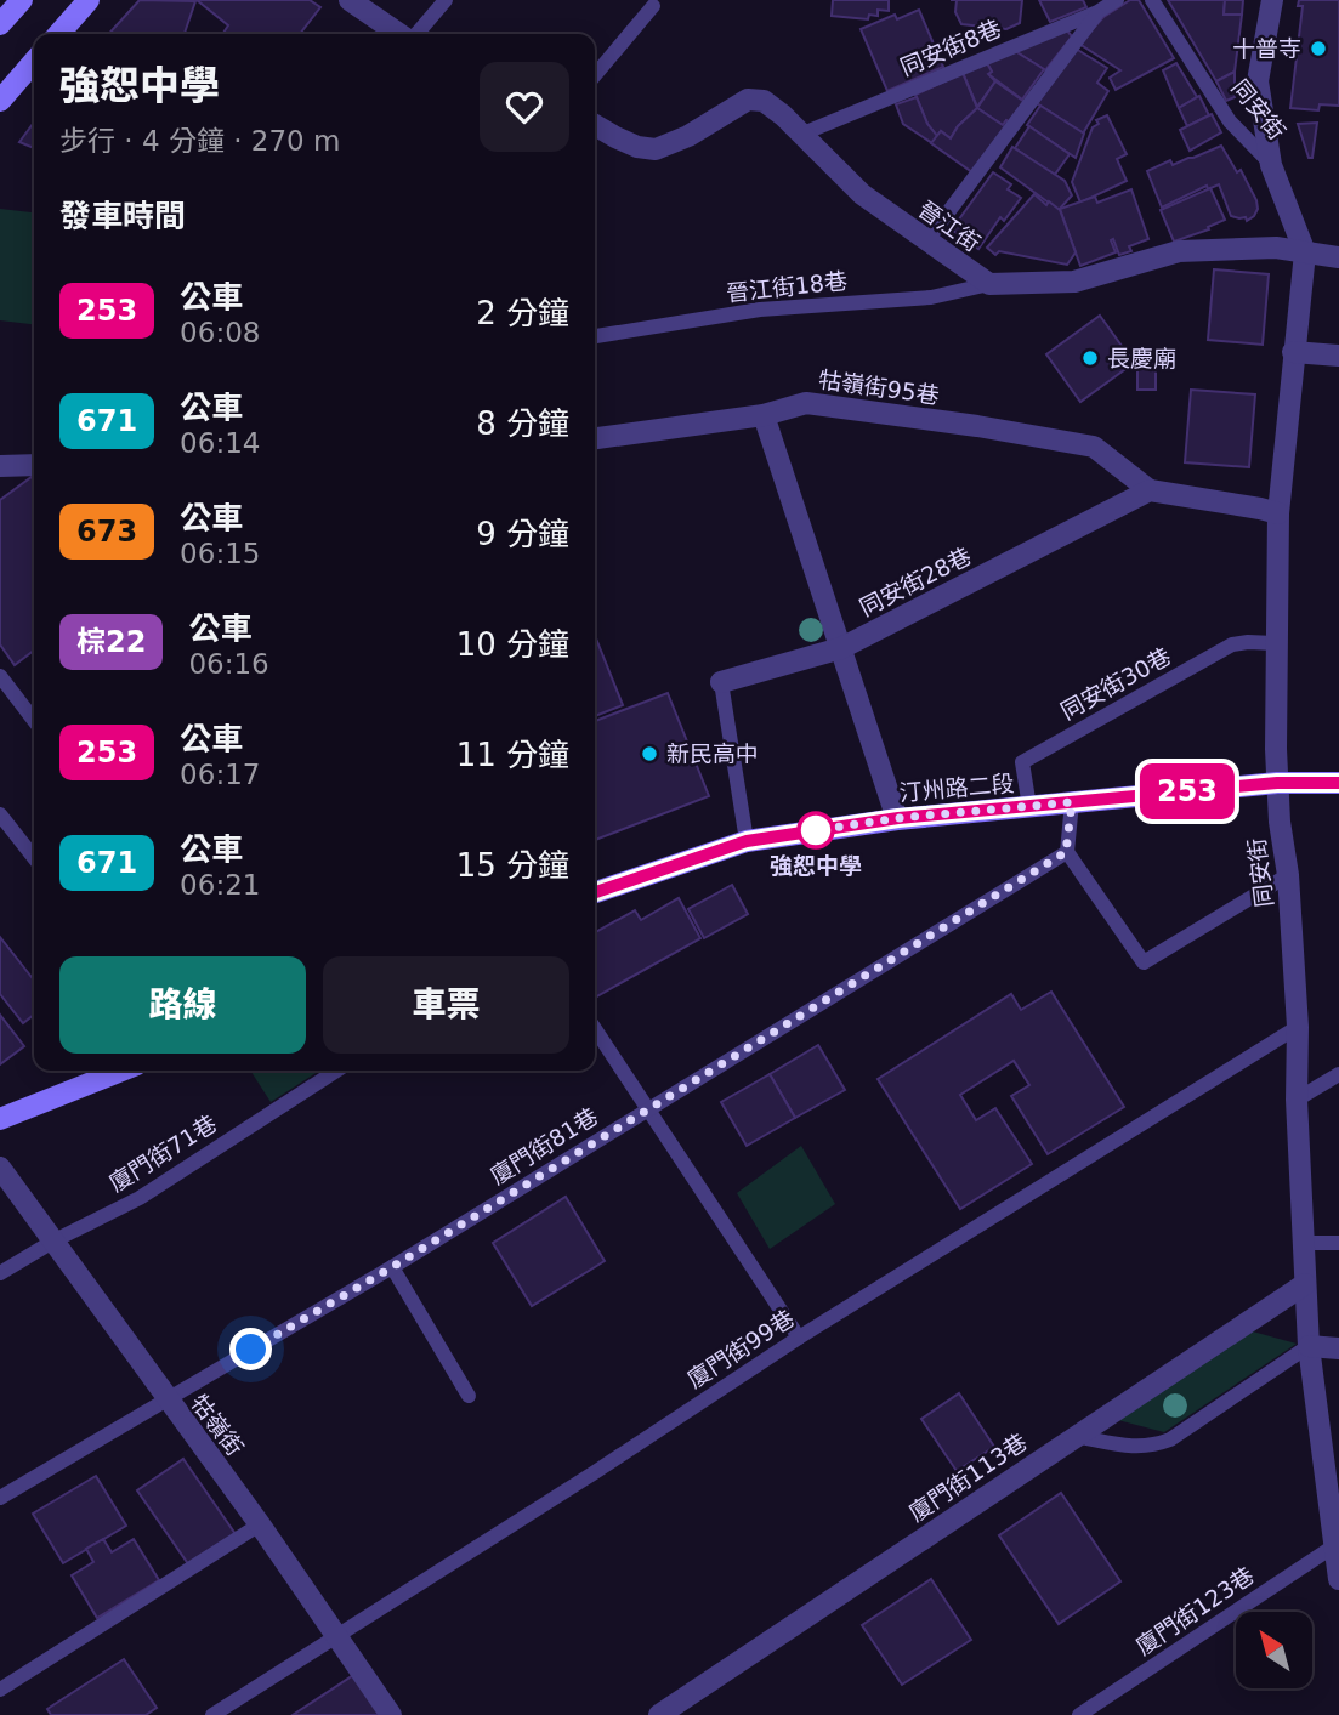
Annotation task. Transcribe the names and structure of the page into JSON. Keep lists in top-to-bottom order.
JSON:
{
  "streets": {
    "street": [
      "同安街",
      "晉江街",
      "牯嶺街95巷",
      "同安街28巷",
      "汀州路二段",
      "牯嶺街",
      "廈門街113巷"
    ],
    "lane": [
      "同安街8巷",
      "晉江街18巷",
      "同安街30巷",
      "廈門街81巷",
      "廈門街71巷",
      "廈門街99巷",
      "廈門街123巷"
    ]
  },
  "crossings": [
    ["同安街8巷", "晉江街"],
    ["同安街", "晉江街"],
    ["同安街", "同安街30巷"],
    ["同安街", "汀州路二段"],
    ["同安街", "廈門街99巷"],
    ["同安街", "廈門街113巷"],
    ["同安街", "廈門街123巷"],
    ["晉江街", "晉江街18巷"],
    ["牯嶺街95巷", "同安街28巷"],
    ["同安街28巷", "汀州路二段"],
    ["同安街30巷", "汀州路二段"],
    ["廈門街81巷", "牯嶺街"],
    ["廈門街71巷", "牯嶺街"],
    ["廈門街99巷", "牯嶺街"]
  ],
  "places": [
    "十普寺",
    "長慶廟",
    "新民高中",
    "強恕中學"
  ],
  "lines": ["bus line 253"],
  "north": "top left",
  "page": {
    "on_map": "253",
    "heading": [
      ["強恕中學", "步行 · 4 分鐘 · 270 m"],
      "發車時間"
    ],
    "list": [
      {
        "mark": "253",
        "name": "公車",
        "note": "06:08",
        "value": "2 分鐘"
      },
      {
        "mark": "671",
        "name": "公車",
        "note": "06:14",
        "value": "8 分鐘"
      },
      {
        "mark": "673",
        "name": "公車",
        "note": "06:15",
        "value": "9 分鐘"
      },
      {
        "mark": "棕22",
        "name": "公車",
        "note": "06:16",
        "value": "10 分鐘"
      },
      {
        "mark": "253",
        "name": "公車",
        "note": "06:17",
        "value": "11 分鐘"
      },
      {
        "mark": "671",
        "name": "公車",
        "note": "06:21",
        "value": "15 分鐘"
      }
    ],
    "buttons": ["路線", "車票"]
  }
}
